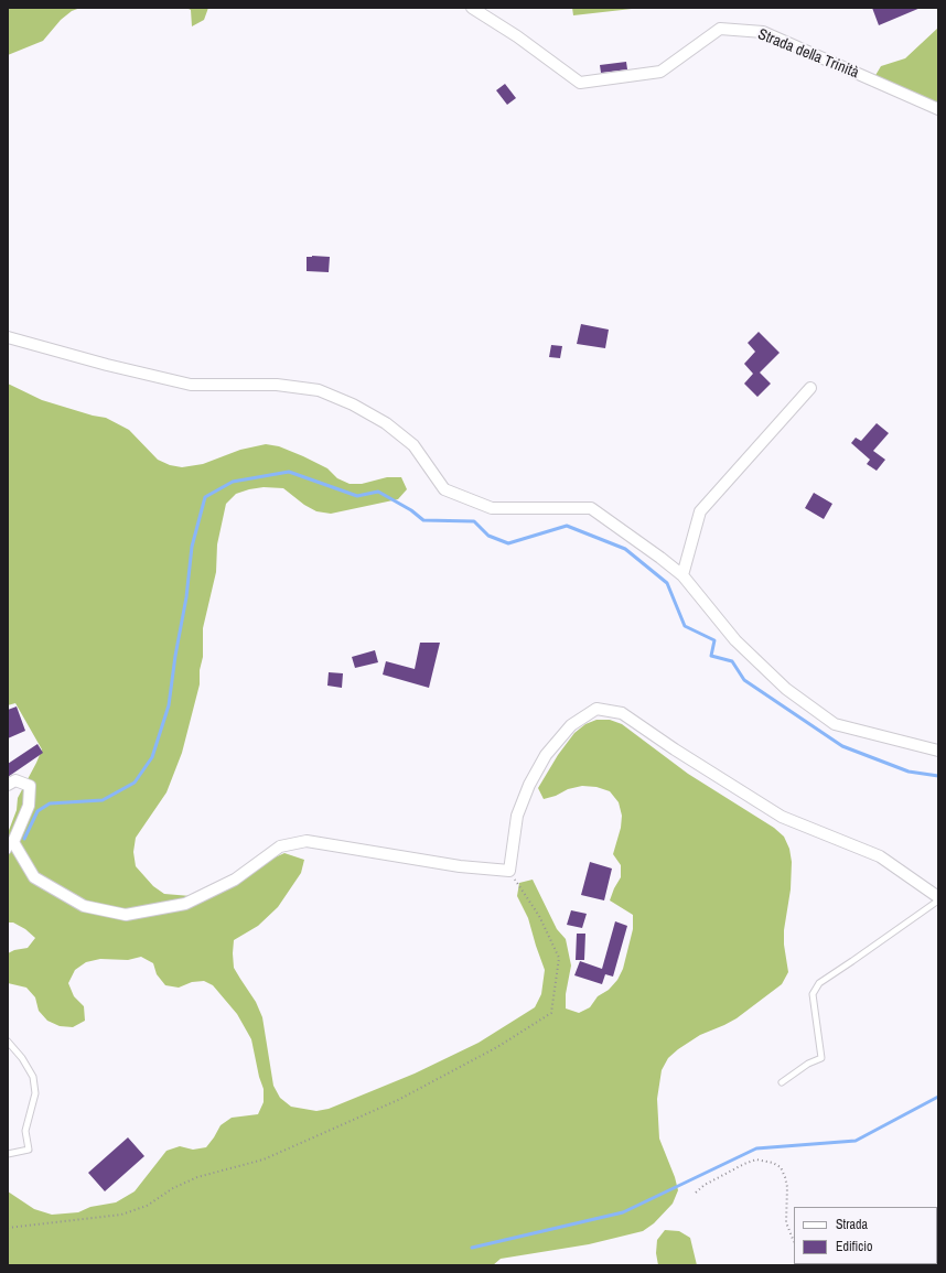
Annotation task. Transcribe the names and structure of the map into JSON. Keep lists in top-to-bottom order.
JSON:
{
  "streets": {
    "street": ["Strada della Trinità"]
  },
  "legend": ["Strada", "Edificio"]
}
